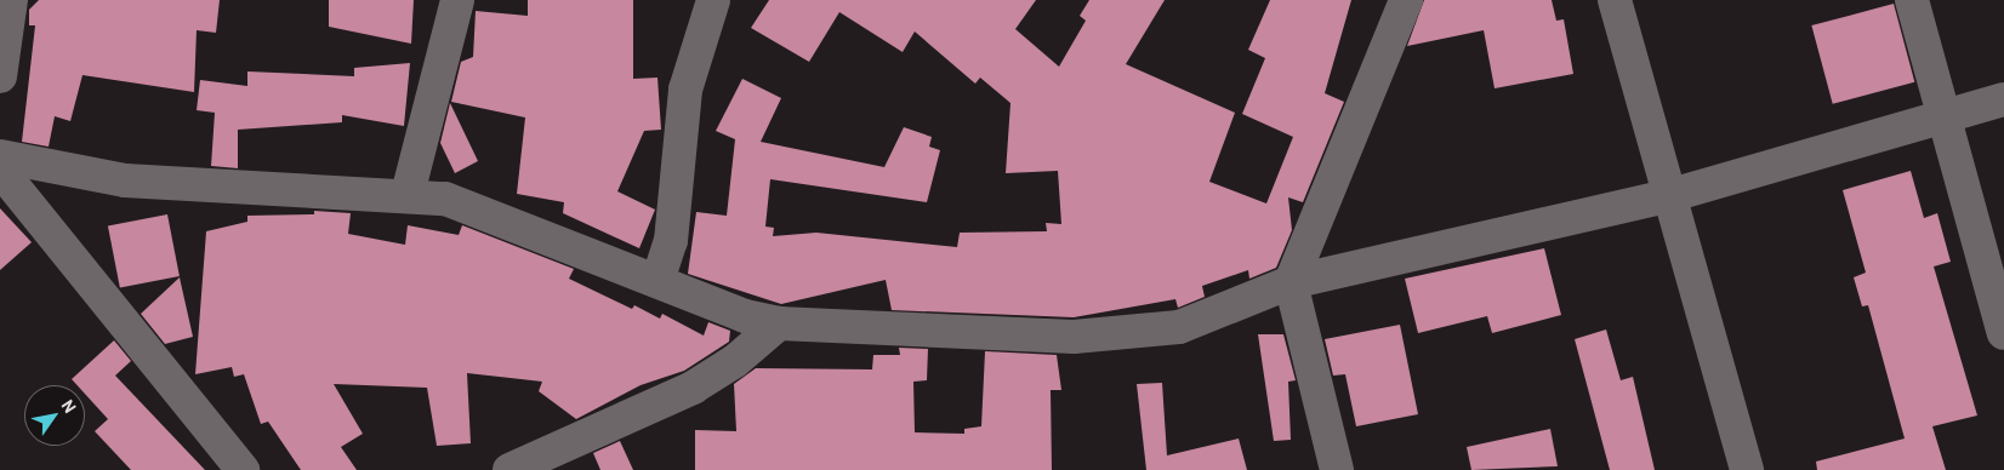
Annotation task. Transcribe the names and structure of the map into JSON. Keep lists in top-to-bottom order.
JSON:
{
  "north": "top right"
}
